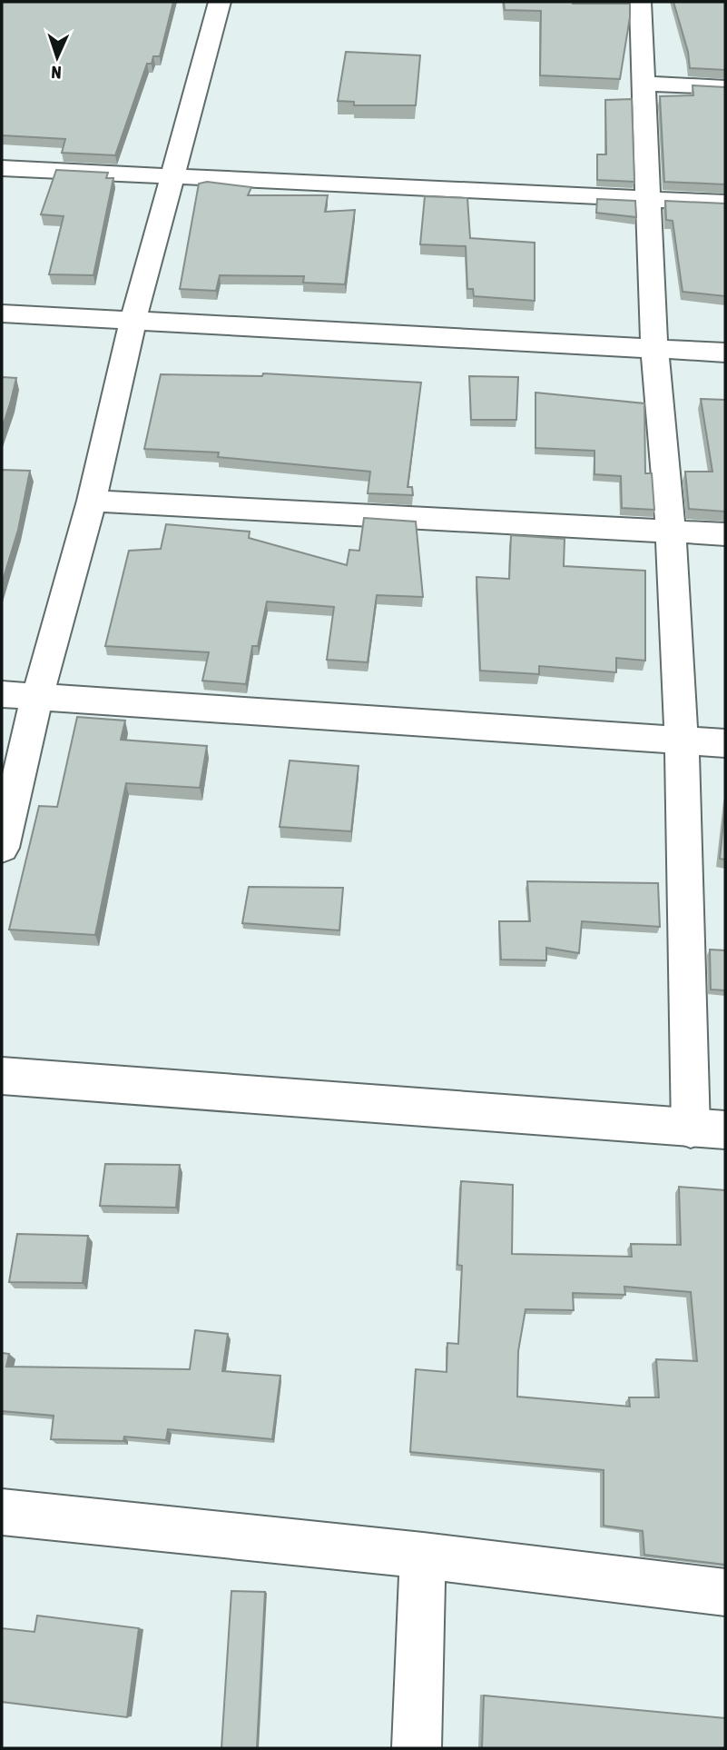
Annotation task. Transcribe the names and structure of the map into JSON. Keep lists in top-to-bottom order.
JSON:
{
  "north": "bottom"
}
